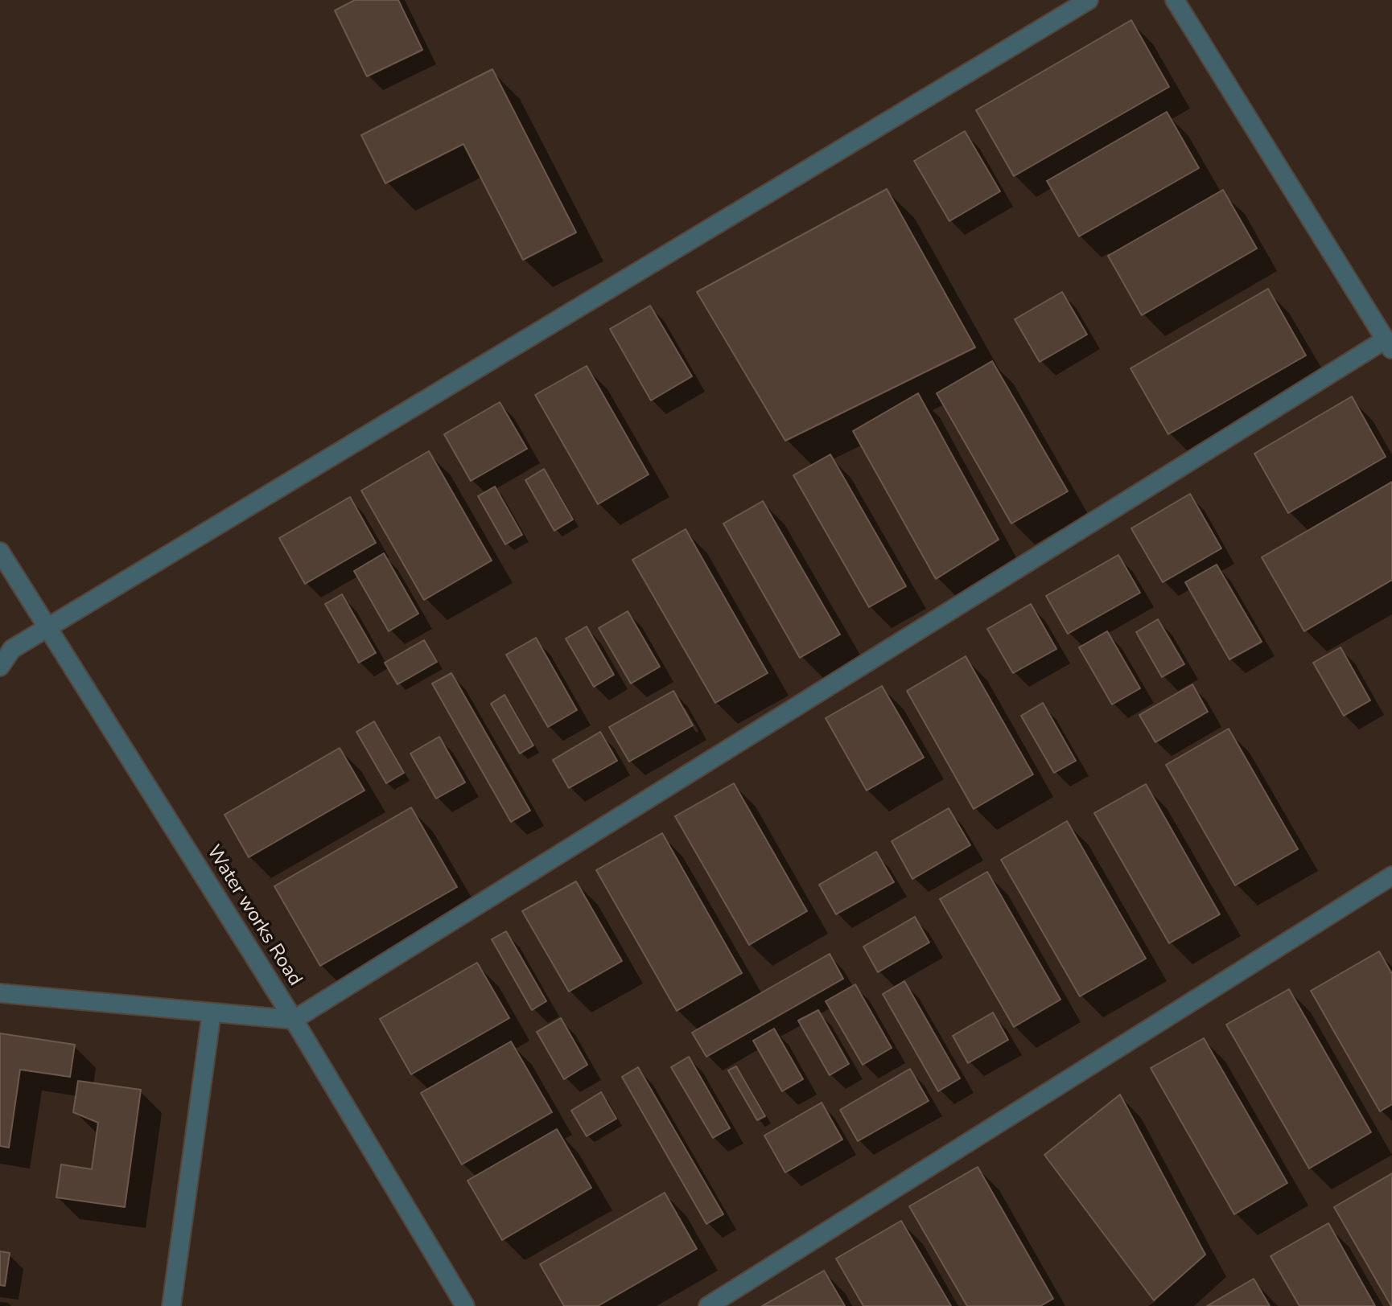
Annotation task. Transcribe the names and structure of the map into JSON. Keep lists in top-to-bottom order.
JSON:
{
  "streets": {
    "street": ["Water works Road"]
  }
}
